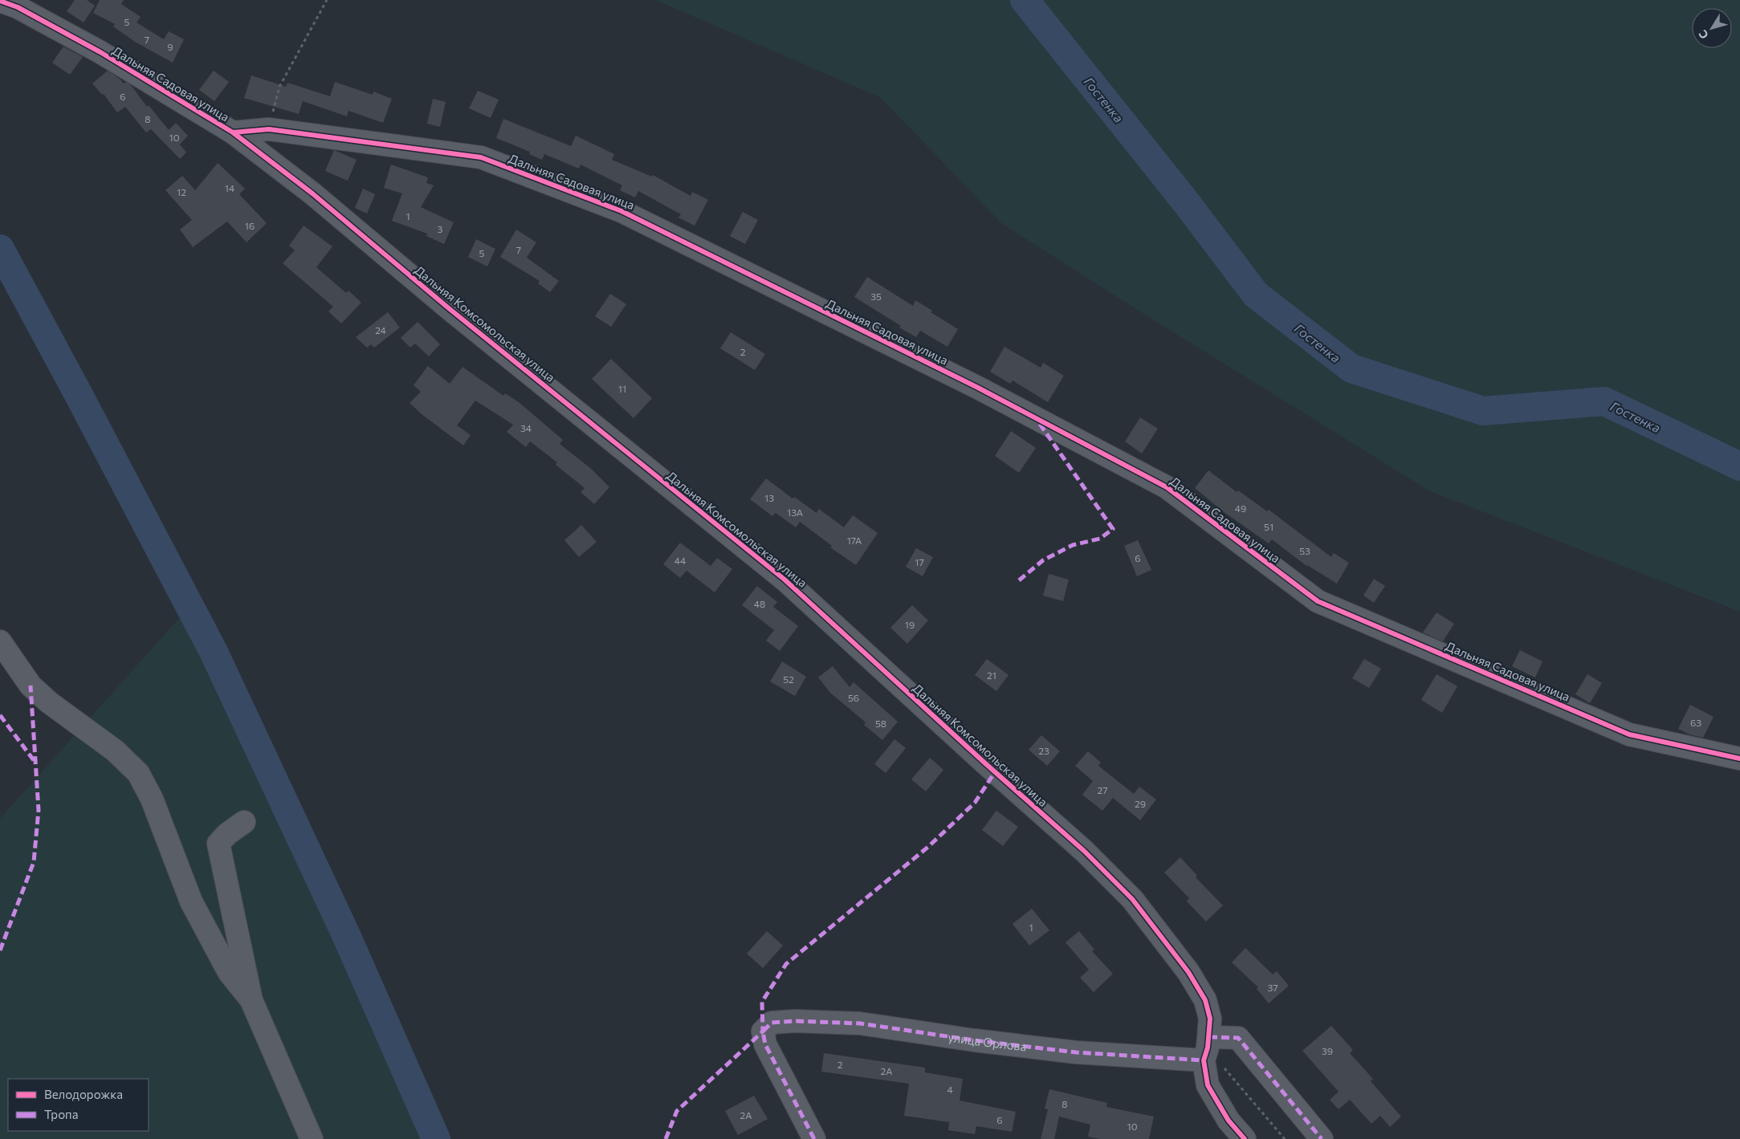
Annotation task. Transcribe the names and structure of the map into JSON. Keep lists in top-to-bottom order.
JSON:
{
  "streets": {
    "street": ["Дальняя Садовая улица", "Дальняя Комсомольская улица", "улица Орлова"]
  },
  "crossings": [
    ["Дальняя Садовая улица", "Дальняя Комсомольская улица"],
    ["Дальняя Комсомольская улица", "улица Орлова"]
  ],
  "water": ["Гостенка"],
  "house_numbers": [
    "5",
    "7",
    "9",
    "6",
    "8",
    "10",
    "14",
    "12",
    "1",
    "16",
    "3",
    "7",
    "5",
    "35",
    "24",
    "2",
    "11",
    "34",
    "13",
    "49",
    "13А",
    "51",
    "17А",
    "53",
    "6",
    "44",
    "17",
    "48",
    "19",
    "21",
    "52",
    "56",
    "63",
    "58",
    "23",
    "27",
    "29",
    "1",
    "37",
    "39",
    "2",
    "2А",
    "4",
    "8",
    "2А",
    "6",
    "10"
  ],
  "legend": ["Велодорожка", "Тропа"],
  "north": "bottom left"
}
